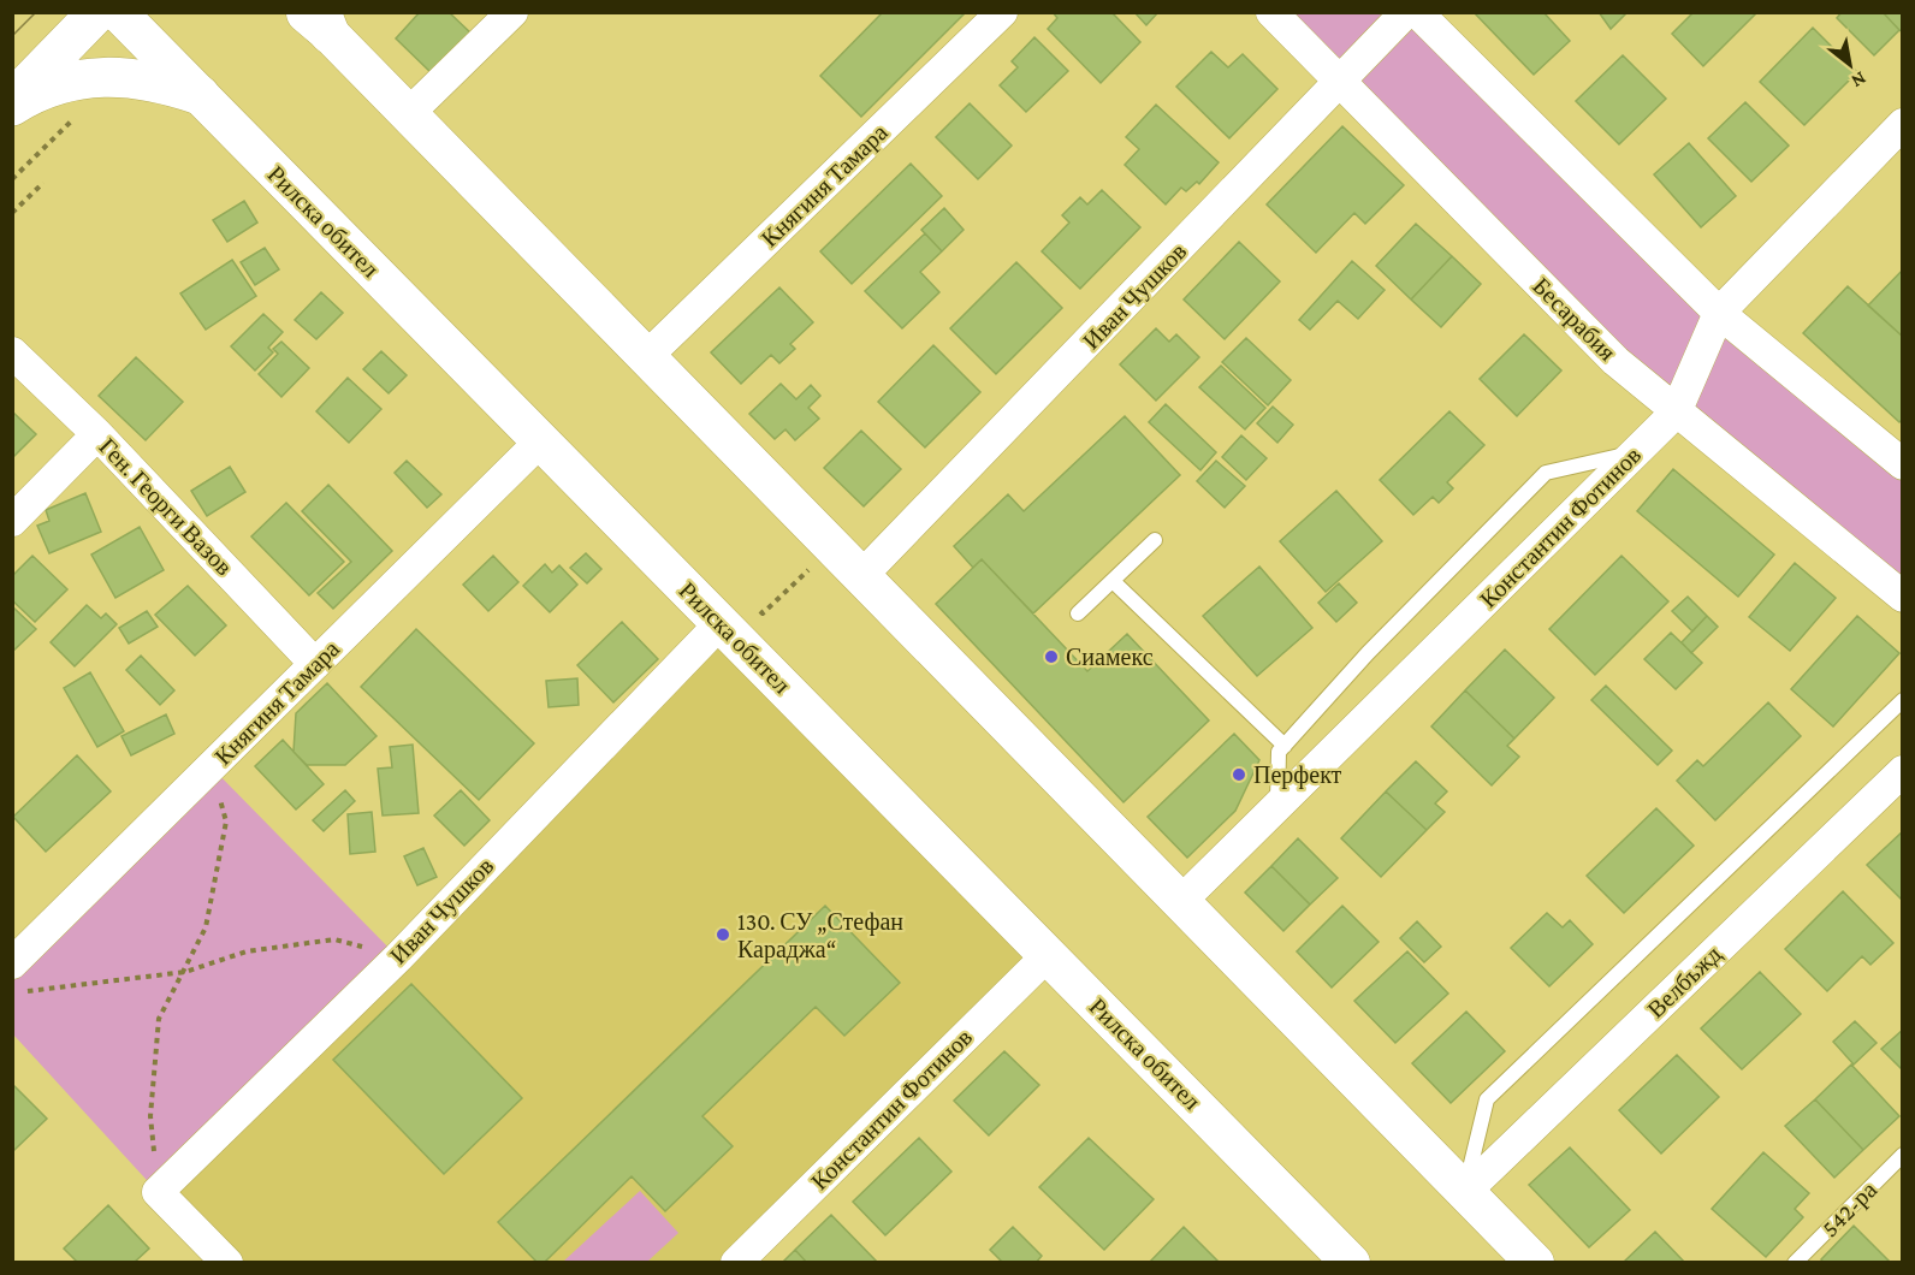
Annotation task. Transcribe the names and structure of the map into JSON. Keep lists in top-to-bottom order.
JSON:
{
  "streets": {
    "street": [
      "Княгиня Тамара",
      "Рилска обител",
      "Иван Чушков",
      "Бесарабия",
      "Ген. Георги Вазов",
      "Константин Фотинов",
      "Велбъжд"
    ],
    "lane": ["542-ра"]
  },
  "crossings": [
    ["Княгиня Тамара", "Рилска обител"],
    ["Княгиня Тамара", "Ген. Георги Вазов"],
    ["Рилска обител", "Иван Чушков"],
    ["Рилска обител", "Константин Фотинов"],
    ["Иван Чушков", "Бесарабия"],
    ["Бесарабия", "Константин Фотинов"]
  ],
  "places": ["Сиамекс", "Перфект", "130. СУ „Стефан Караджа“"],
  "north": "bottom right"
}
